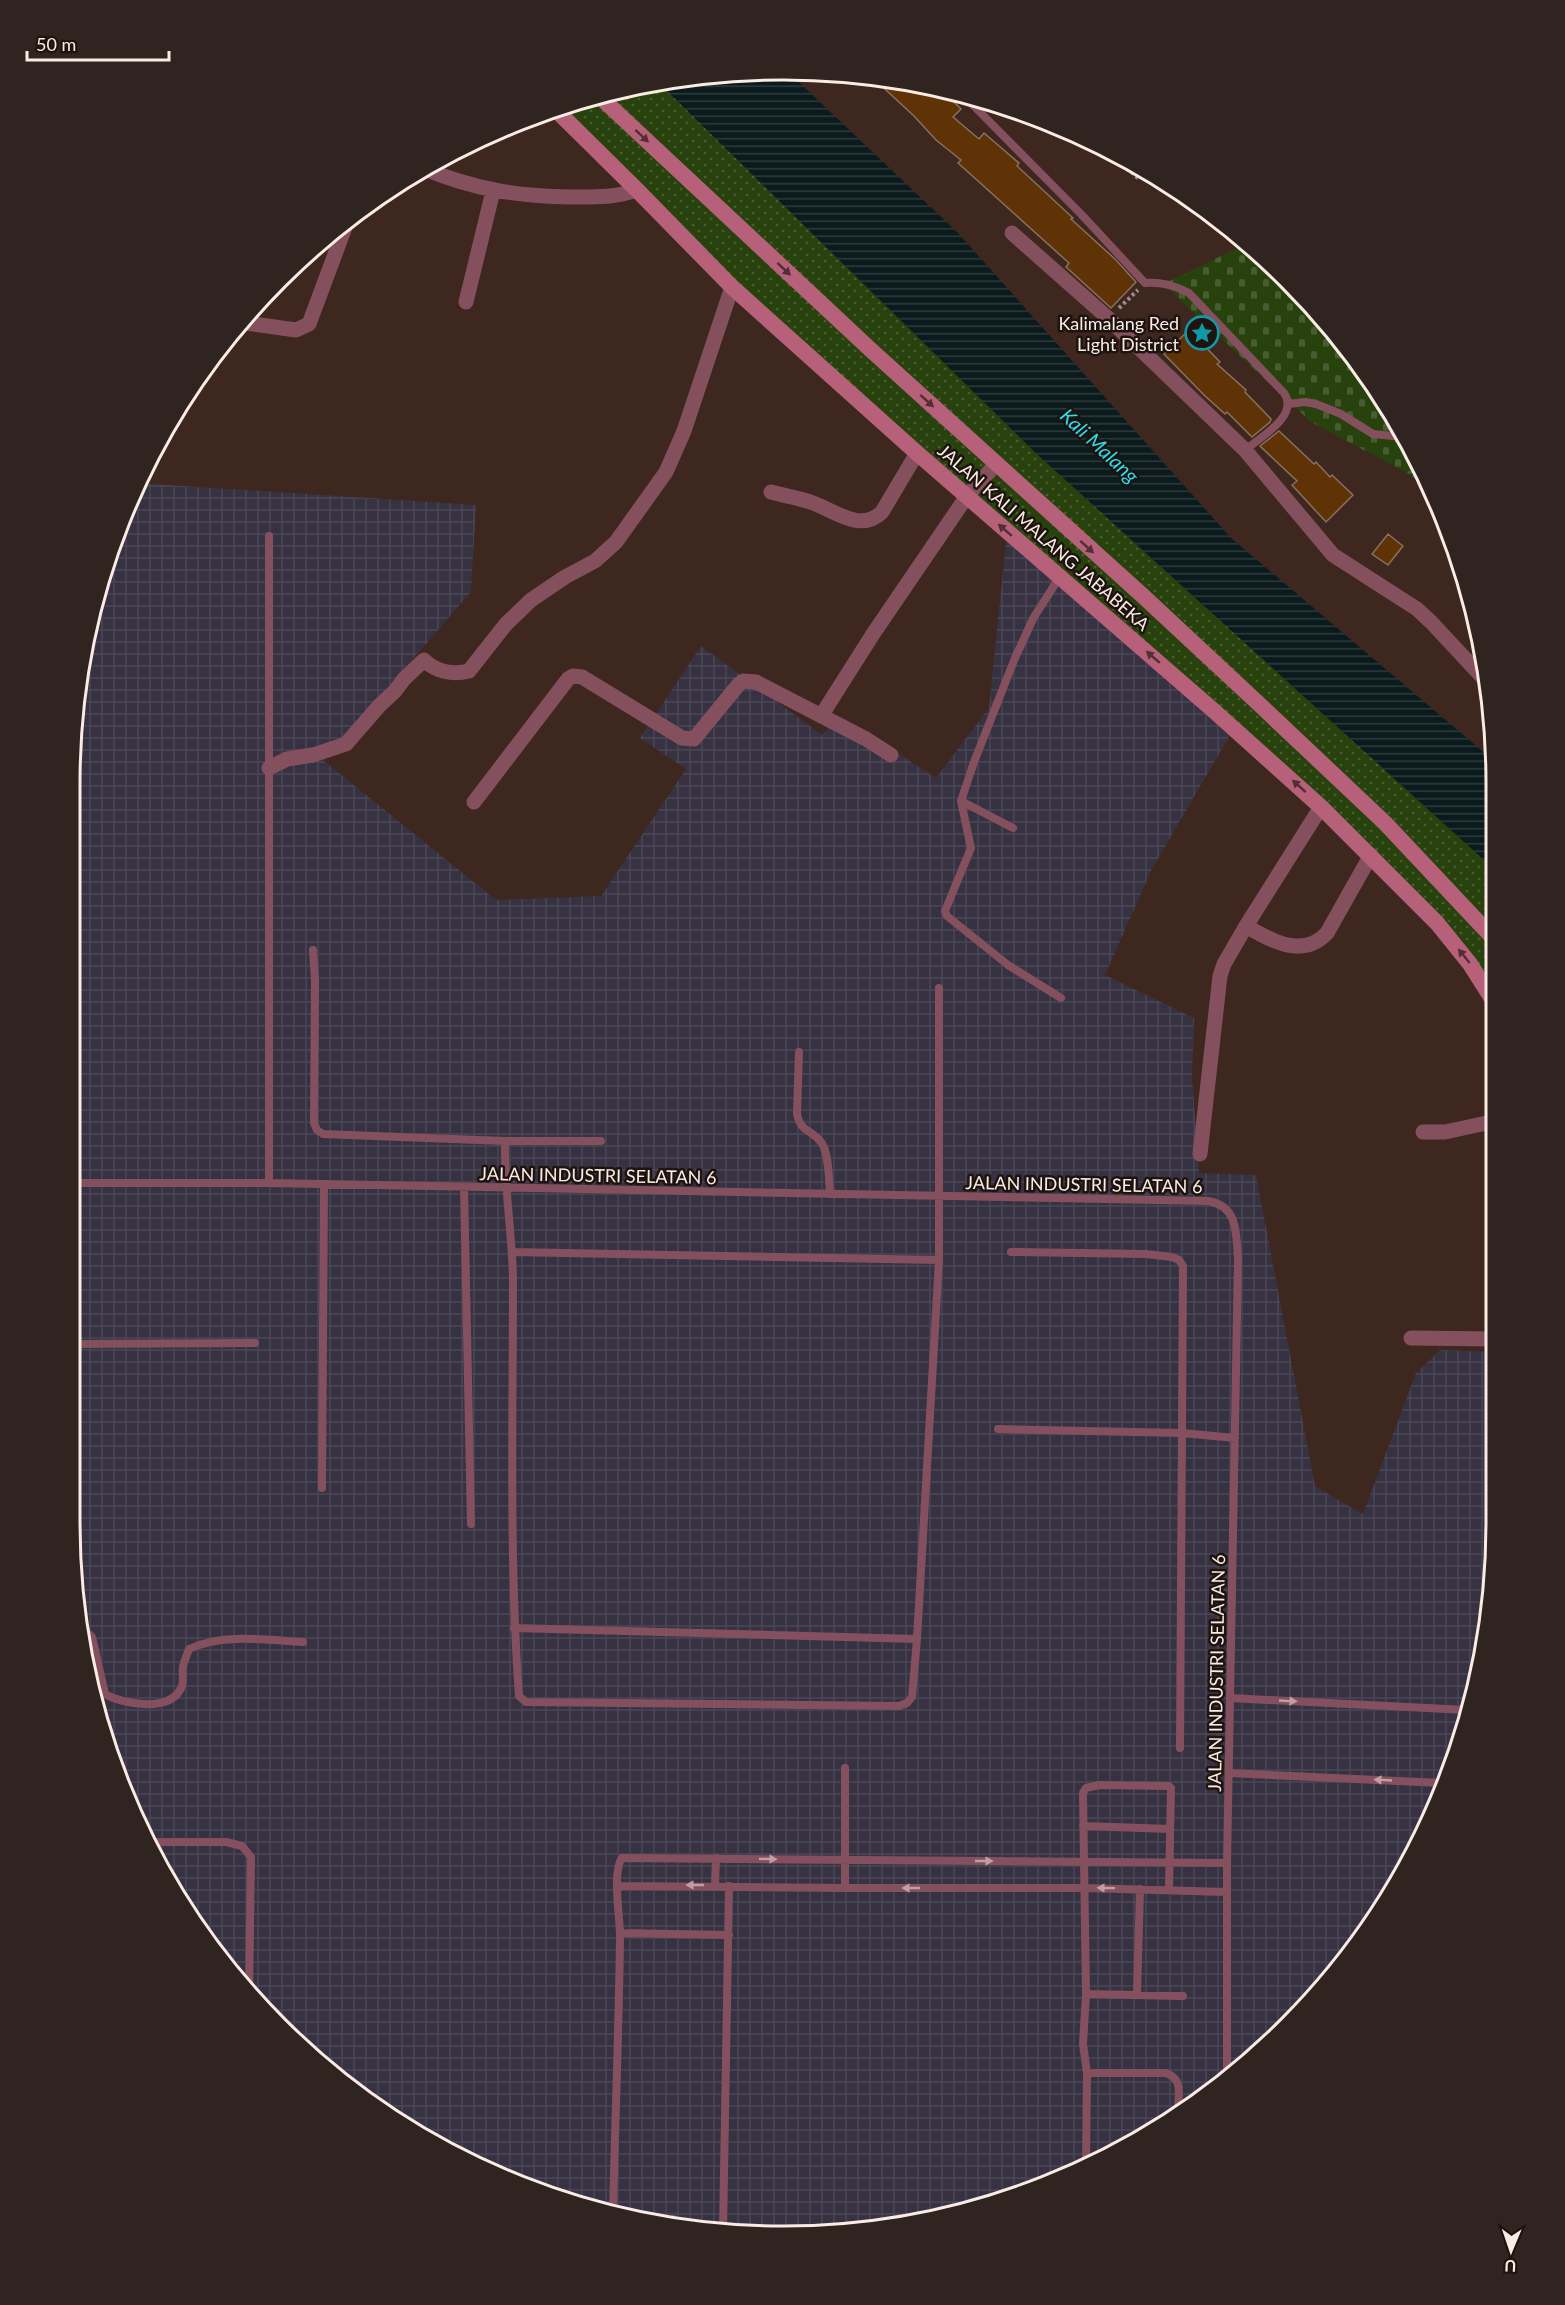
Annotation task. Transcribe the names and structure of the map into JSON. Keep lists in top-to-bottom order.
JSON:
{
  "streets": {
    "main road": ["JALAN KALI MALANG JABABEKA"],
    "lane": ["JALAN INDUSTRI SELATAN 6"]
  },
  "water": ["Kali Malang"],
  "places": {
    "place": ["Kalimalang Red Light District"]
  },
  "scale_bar": "50 m",
  "north": "bottom"
}
